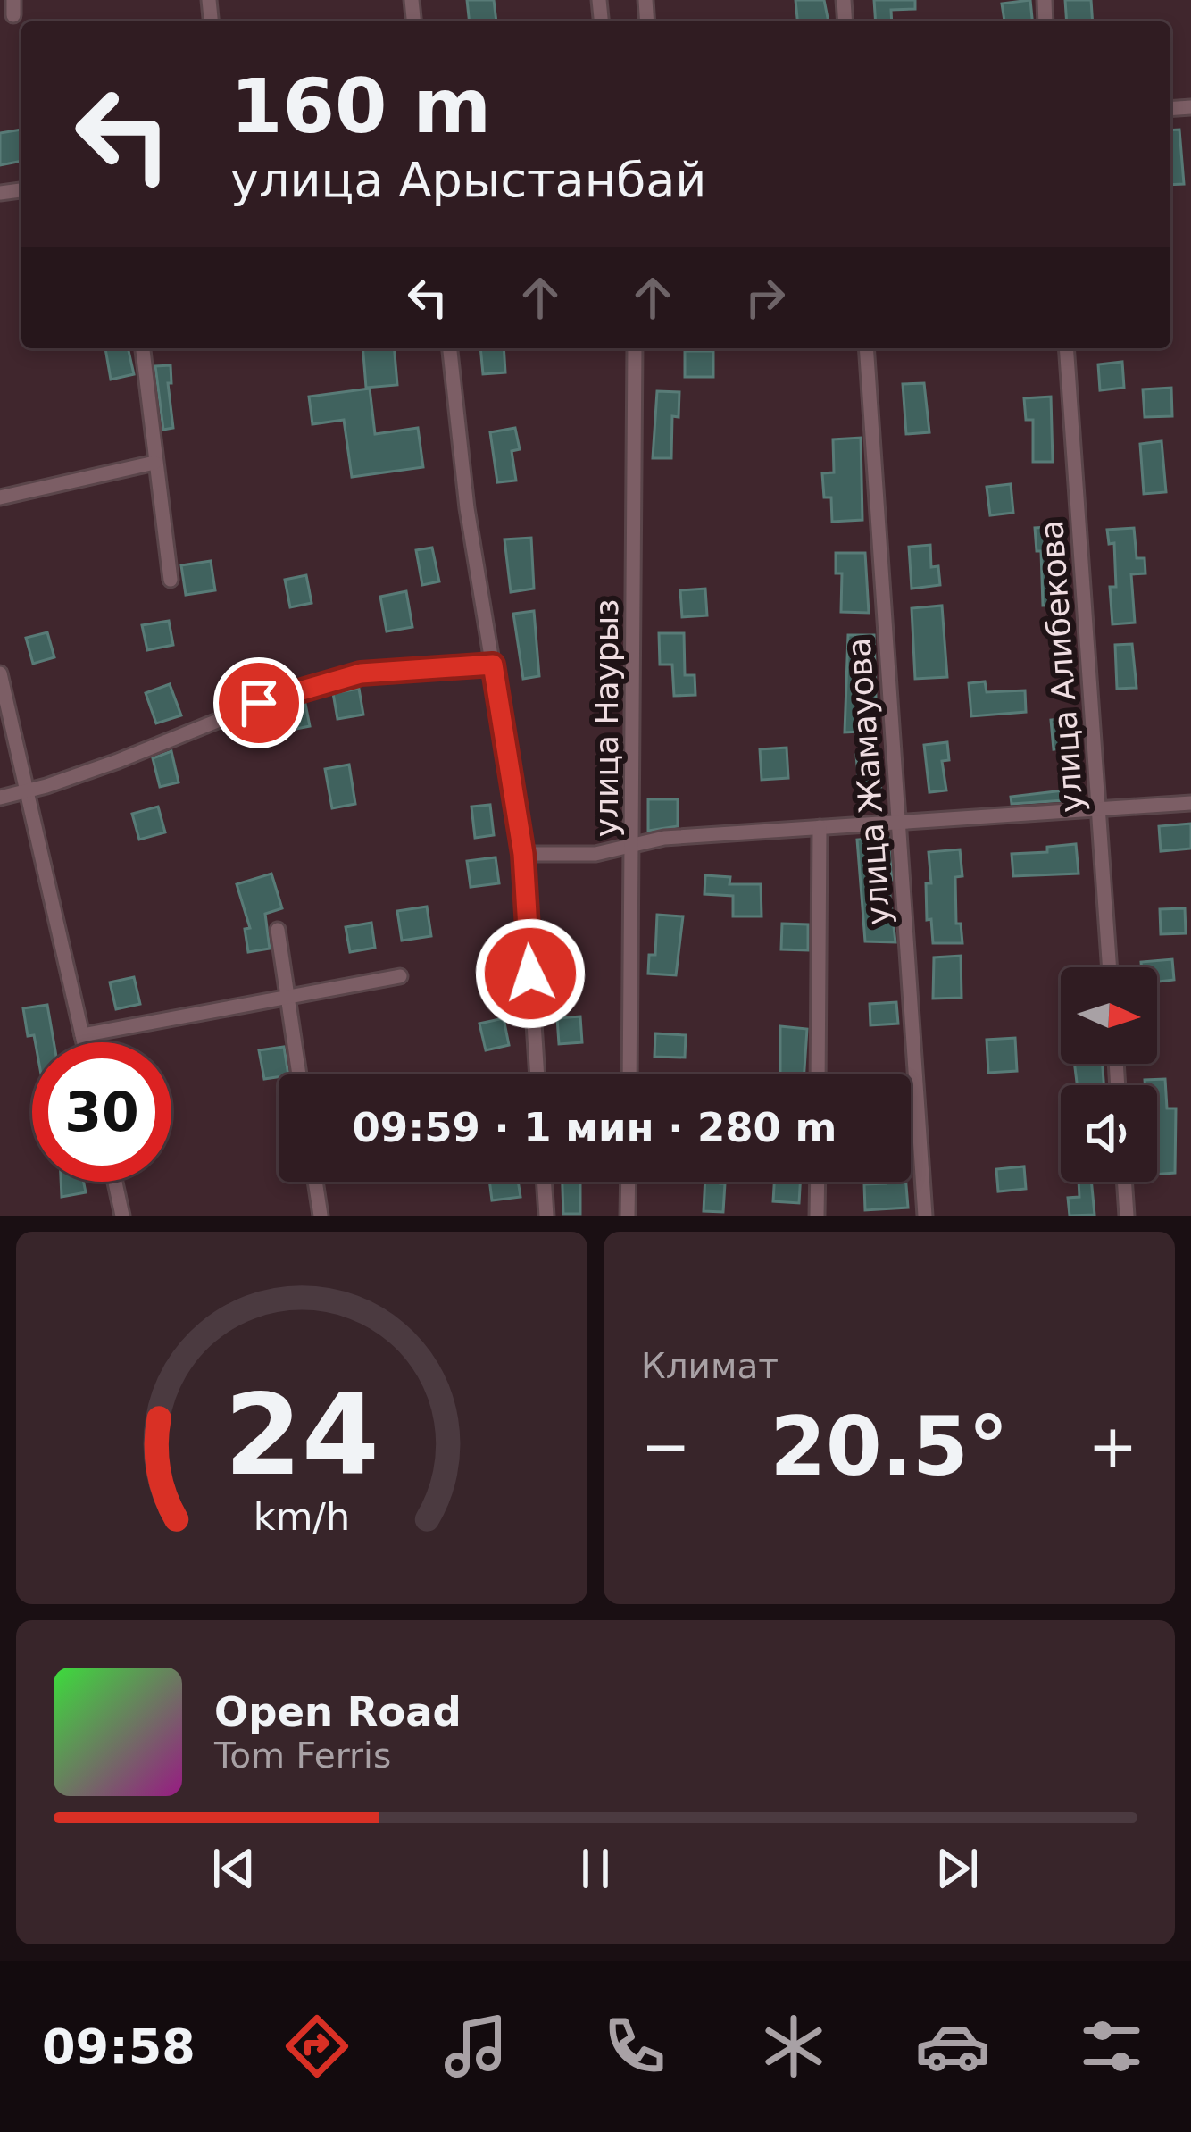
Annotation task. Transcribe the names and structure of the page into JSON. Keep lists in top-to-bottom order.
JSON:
{
  "streets": {
    "street": ["улица Алибекова", "улица Наурыз", "улица Жамауова"]
  },
  "north": "right",
  "page": {
    "turn": ["160 m", "улица Арыстанбай"],
    "limit": "30",
    "trip": "09:59 · 1 мин · 280 m",
    "tile": "Климат",
    "heat": ["−", "20.5°", "+"],
    "song": ["Open Road", "Tom Ferris"],
    "tabs": "09:58",
    "gauge": ["24", "km/h"]
  }
}
